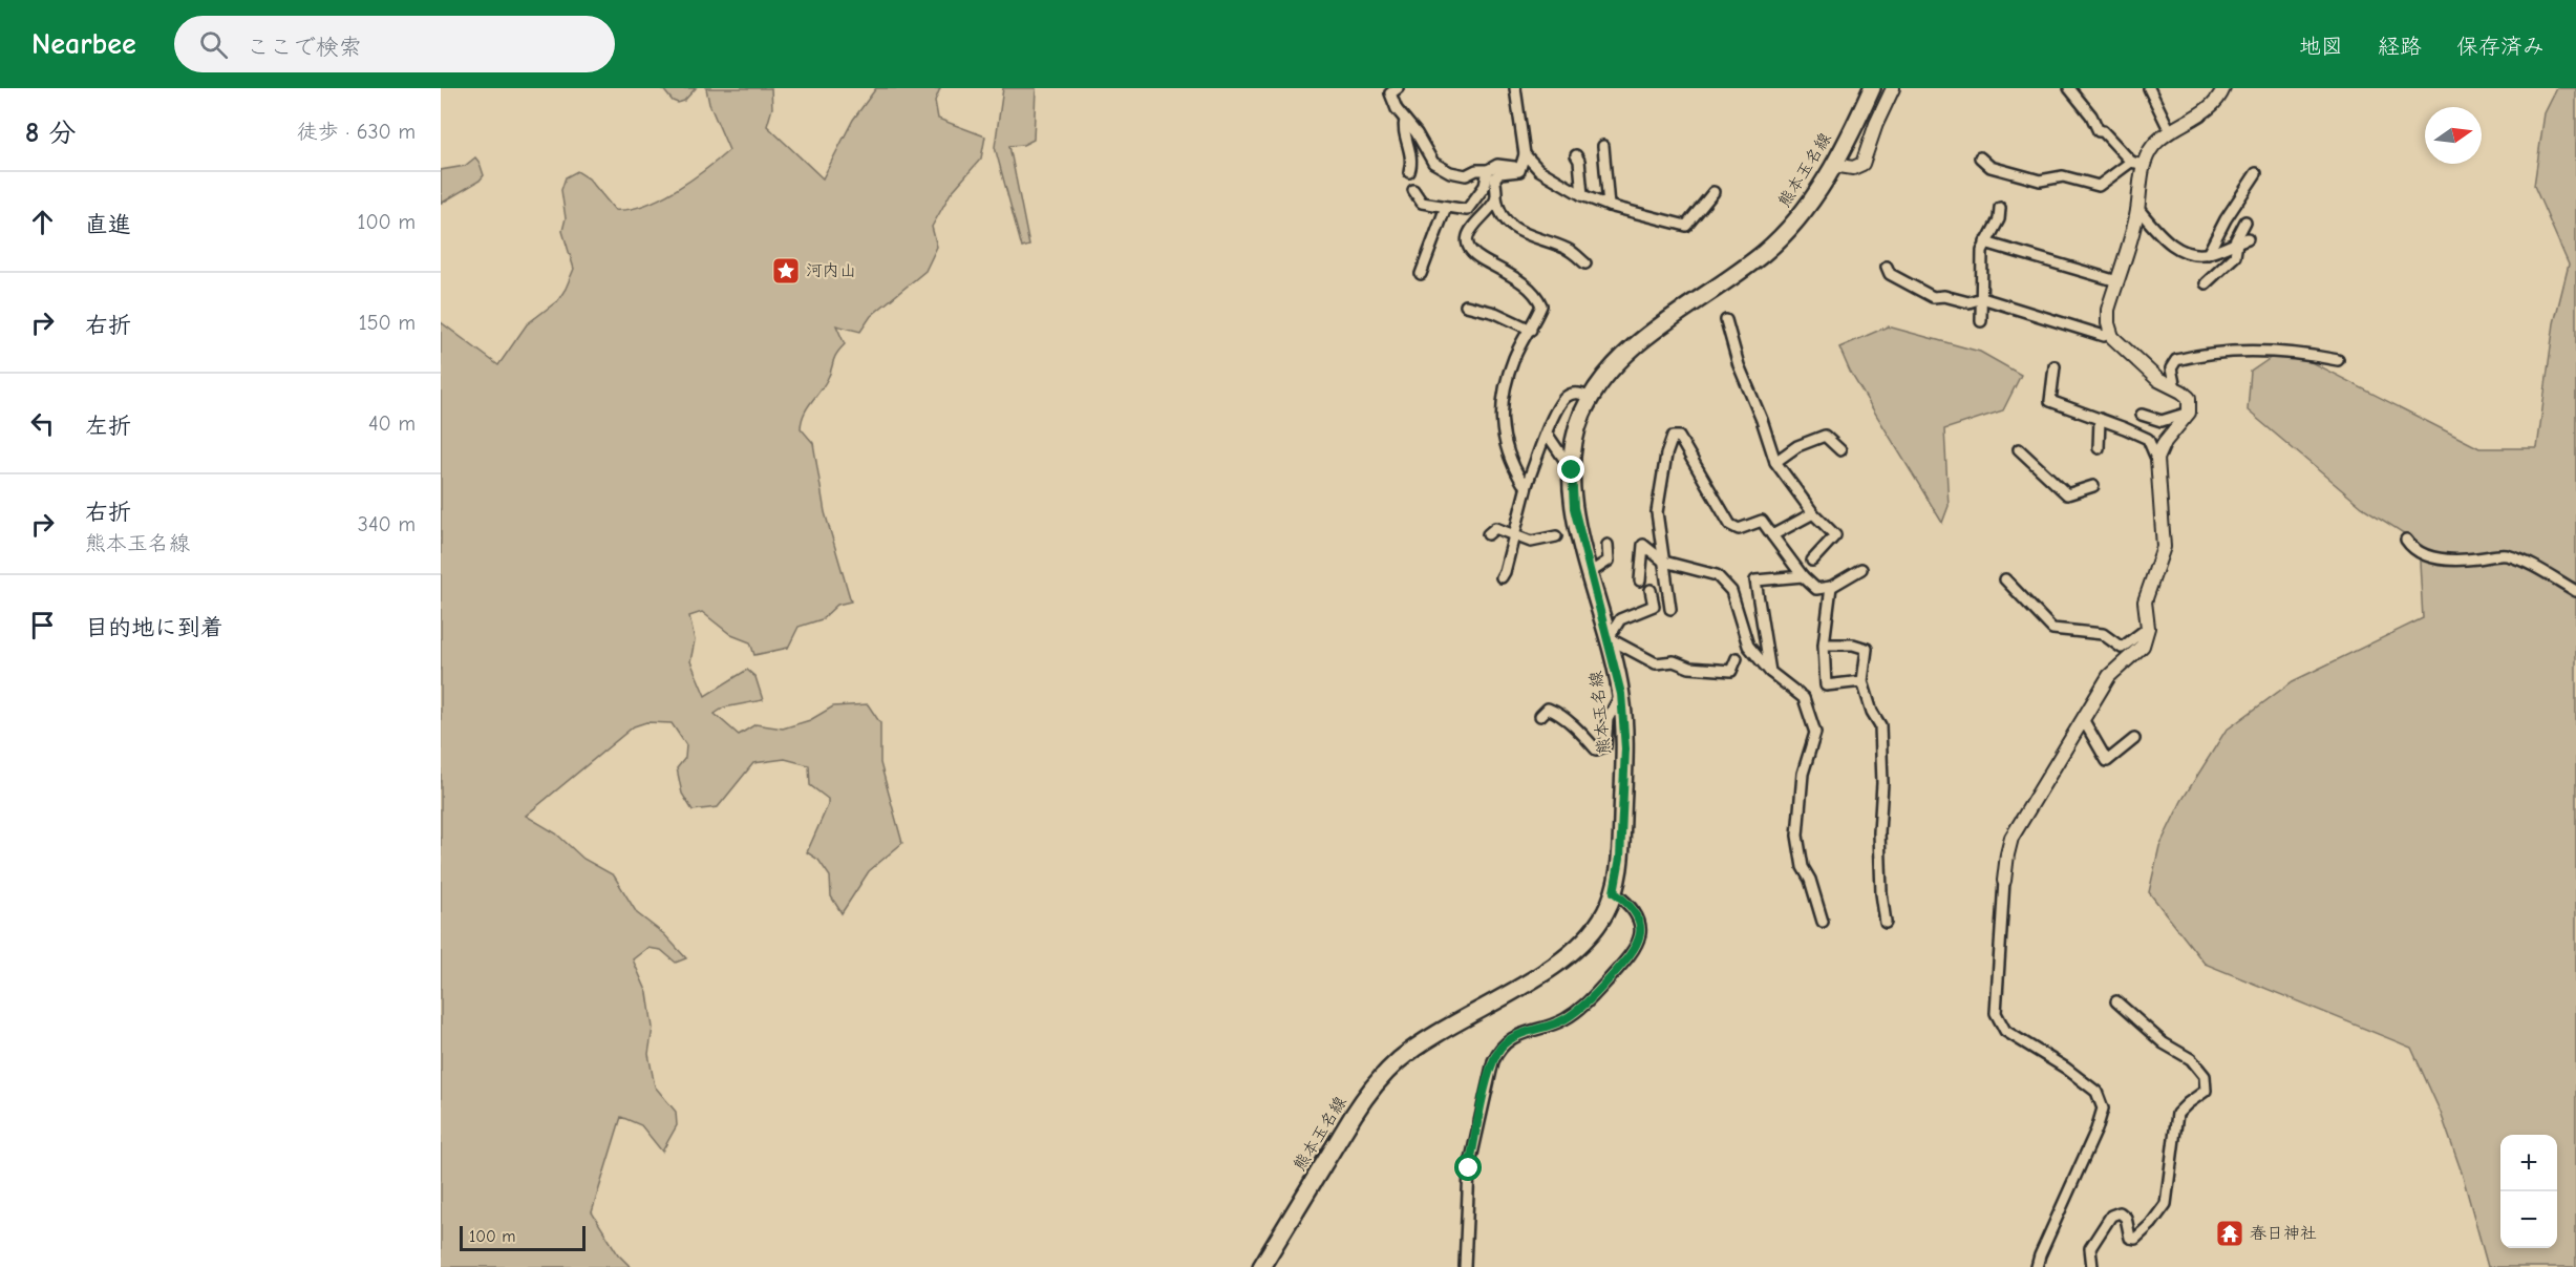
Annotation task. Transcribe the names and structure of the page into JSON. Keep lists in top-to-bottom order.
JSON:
{
  "streets": {
    "main road": ["熊本玉名線"]
  },
  "places": {
    "place": ["河内山"],
    "temple": ["春日神社"]
  },
  "scale_bar": "100 m",
  "north": "right",
  "page": {
    "header": "Nearbee",
    "search": "ここで検索",
    "nav": ["地図", "経路", "保存済み"],
    "heading": ["8 分", "徒歩 · 630 m"],
    "list": [
      ["直進", "100 m"],
      ["右折", "150 m"],
      ["左折", "40 m"],
      ["右折", "熊本玉名線", "340 m"],
      "目的地に到着"
    ],
    "map_buttons": ["+", "−"],
    "scale": "100 m"
  }
}
